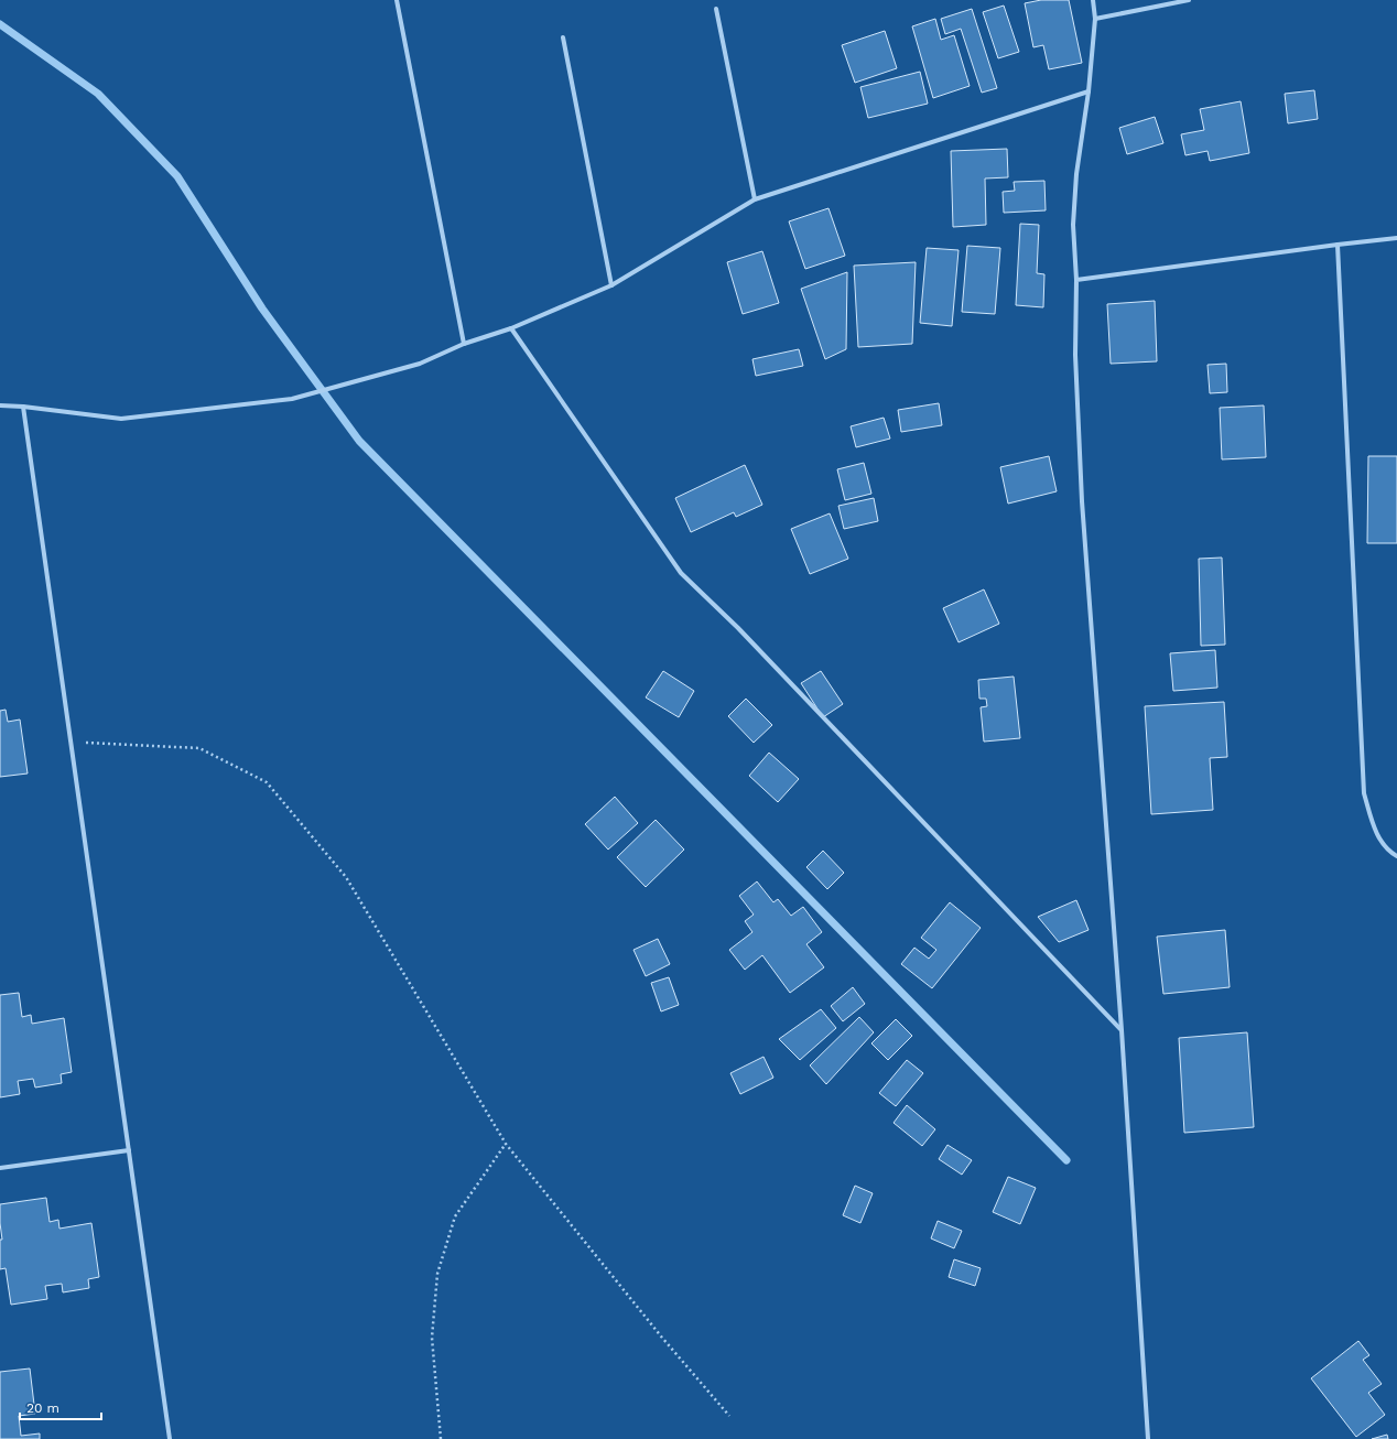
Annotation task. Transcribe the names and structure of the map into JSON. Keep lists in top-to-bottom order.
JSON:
{
  "scale_bar": "20 m"
}
